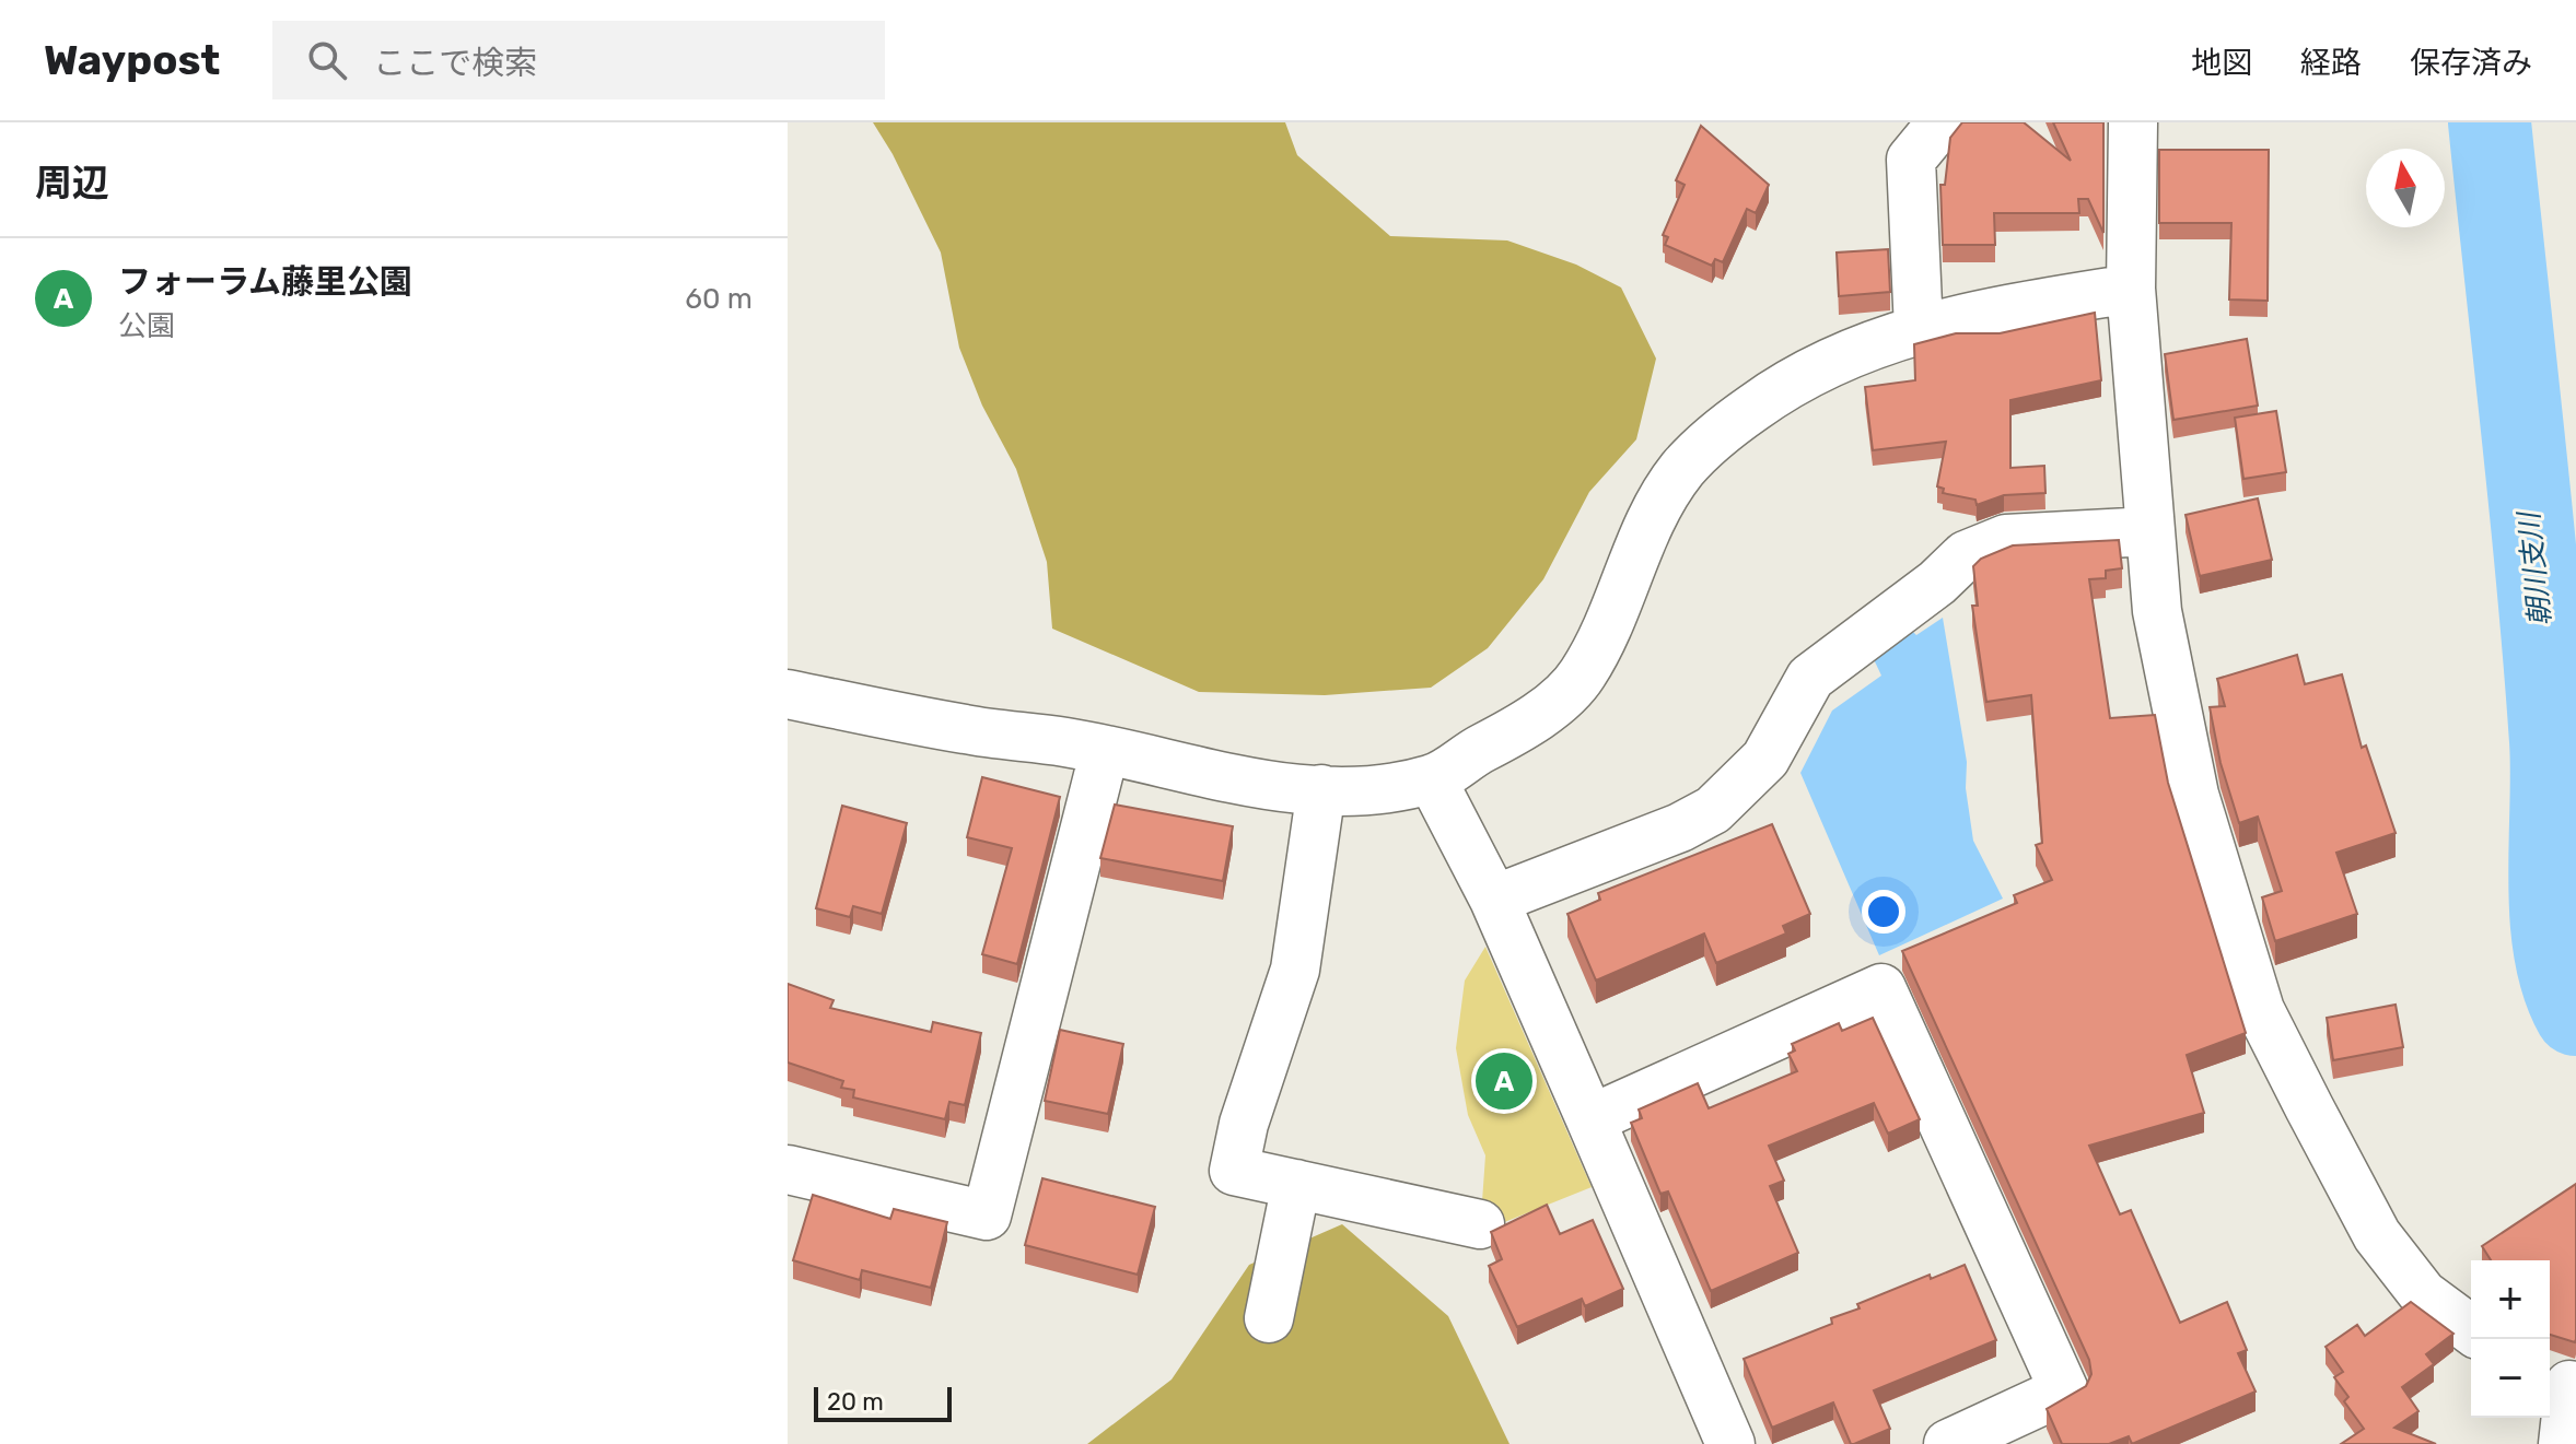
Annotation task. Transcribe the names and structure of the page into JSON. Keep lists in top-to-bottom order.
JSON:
{
  "water": ["朝川支川"],
  "scale_bar": "20 m",
  "north": "top",
  "page": {
    "header": "Waypost",
    "search": "ここで検索",
    "nav": ["地図", "経路", "保存済み"],
    "heading": "周辺",
    "list": [
      {
        "mark": "A",
        "name": "フォーラム藤里公園",
        "note": "公園",
        "value": "60 m"
      }
    ],
    "pins": "A",
    "map_buttons": ["+", "−"],
    "scale": "20 m"
  }
}
